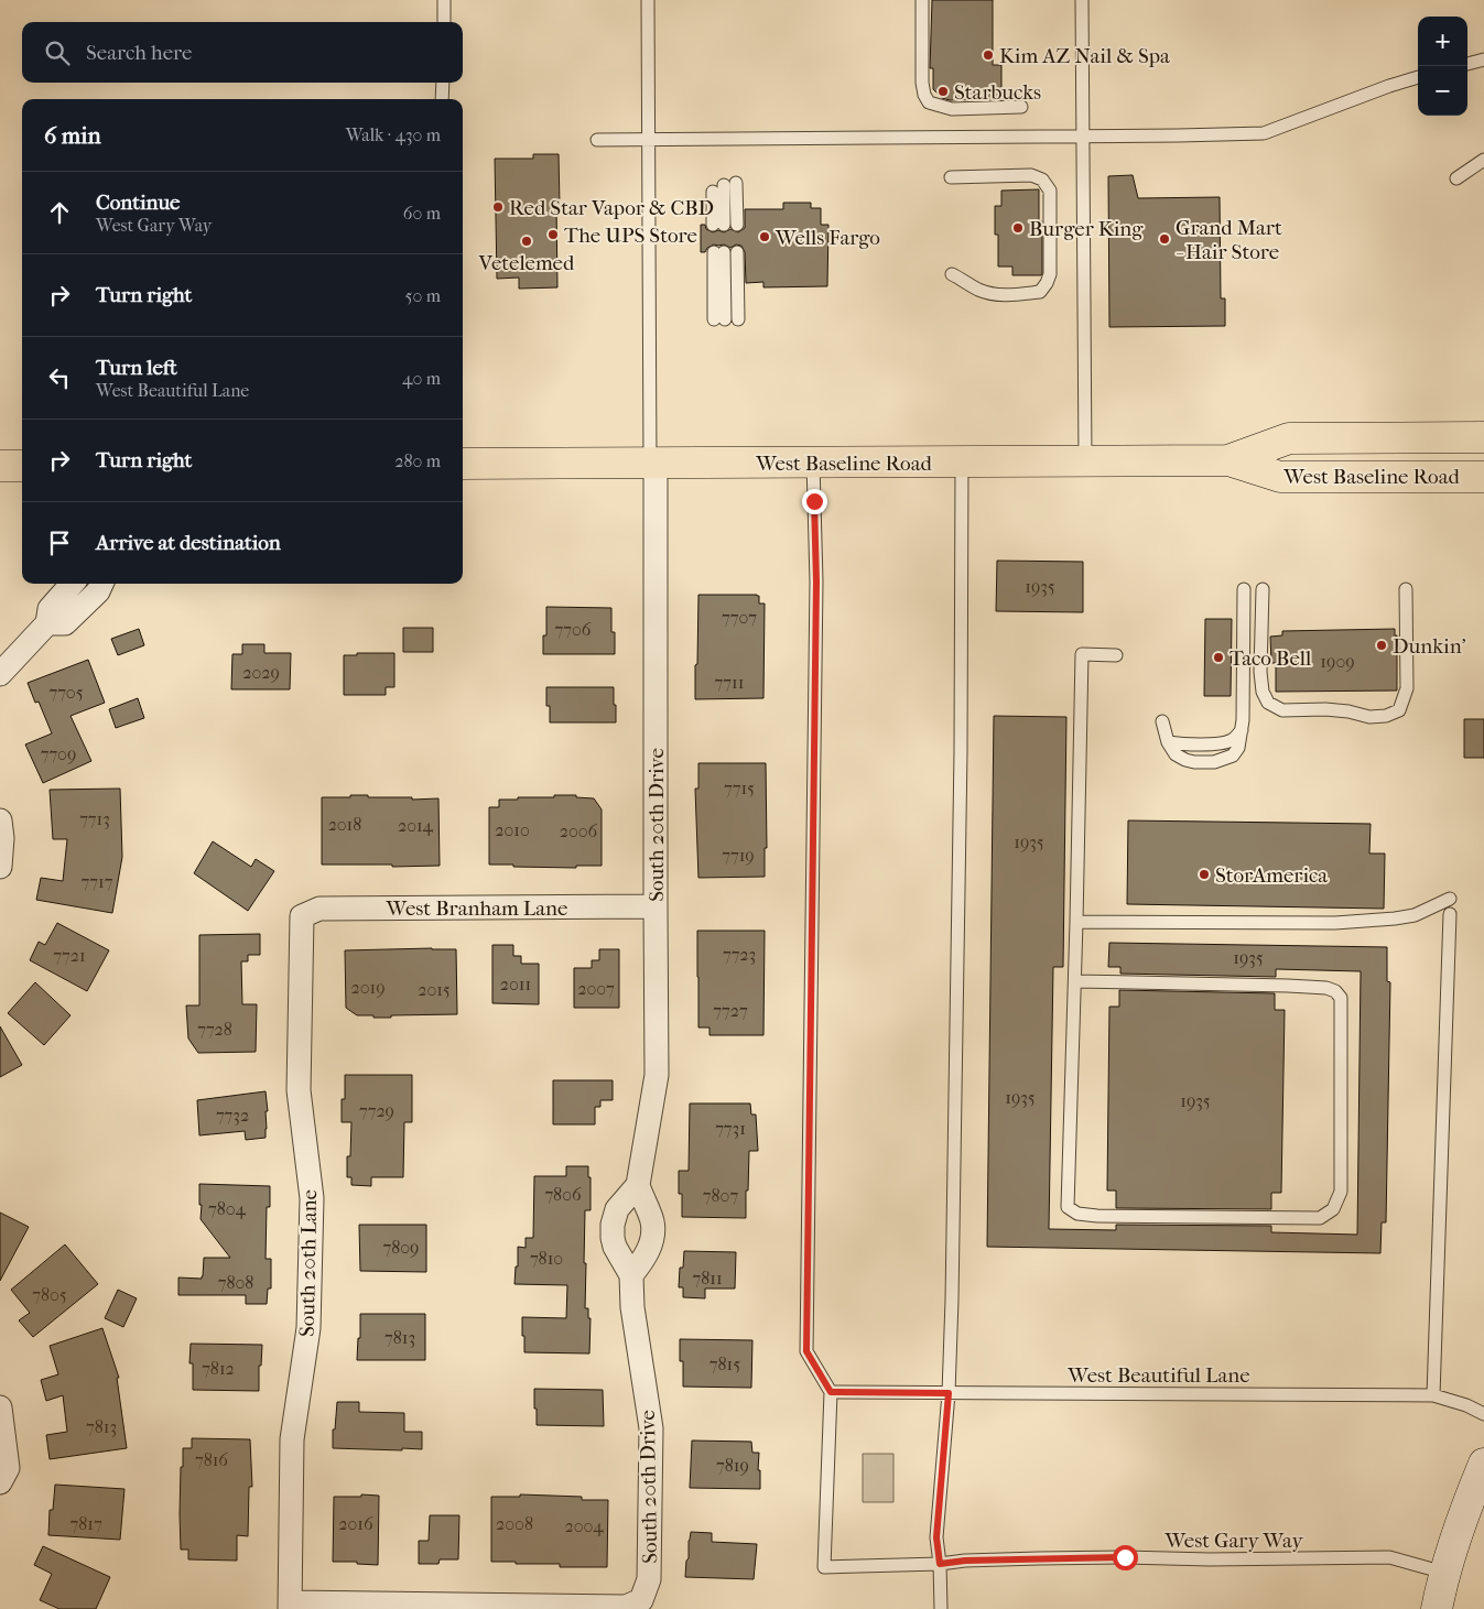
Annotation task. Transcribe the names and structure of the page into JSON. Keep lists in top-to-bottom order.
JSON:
{
  "streets": {
    "main road": ["West Baseline Road"],
    "street": ["South 20th Drive", "West Branham Lane", "South 20th Lane"],
    "lane": ["West Beautiful Lane", "West Gary Way"]
  },
  "crossings": [
    ["West Baseline Road", "South 20th Drive"],
    ["South 20th Drive", "West Branham Lane"],
    ["South 20th Drive", "South 20th Lane"],
    ["West Branham Lane", "South 20th Lane"],
    ["West Beautiful Lane", "West Gary Way"]
  ],
  "places": [
    "Kim AZ Nail & Spa",
    "Starbucks",
    "Red Star Vapor & CBD",
    "Burger King",
    "The UPS Store",
    "Wells Fargo",
    "Grand Mart - Hair Store",
    "Vetelemed",
    "Dunkin'",
    "Taco Bell",
    "StorAmerica"
  ],
  "house_numbers": [
    "1935",
    "7707",
    "7706",
    "1909",
    "2029",
    "7711",
    "7705",
    "7709",
    "7715",
    "7713",
    "2018",
    "2014",
    "2010",
    "2006",
    "1935",
    "7719",
    "7717",
    "7723",
    "7721",
    "1935",
    "2011",
    "2019",
    "2007",
    "2015",
    "7727",
    "7728",
    "1935",
    "1935",
    "7729",
    "7732",
    "7731",
    "7806",
    "7807",
    "7804",
    "7809",
    "7810",
    "7811",
    "7808",
    "7805",
    "7813",
    "7815",
    "7812",
    "7813",
    "7816",
    "7819",
    "7817",
    "2016",
    "2008",
    "2004"
  ],
  "page": {
    "map_buttons": ["+", "−"],
    "search": "Search here",
    "heading": ["6 min", "Walk · 430 m"],
    "list": [
      ["Continue", "West Gary Way", "60 m"],
      ["Turn right", "50 m"],
      ["Turn left", "West Beautiful Lane", "40 m"],
      ["Turn right", "280 m"],
      "Arrive at destination"
    ]
  }
}
